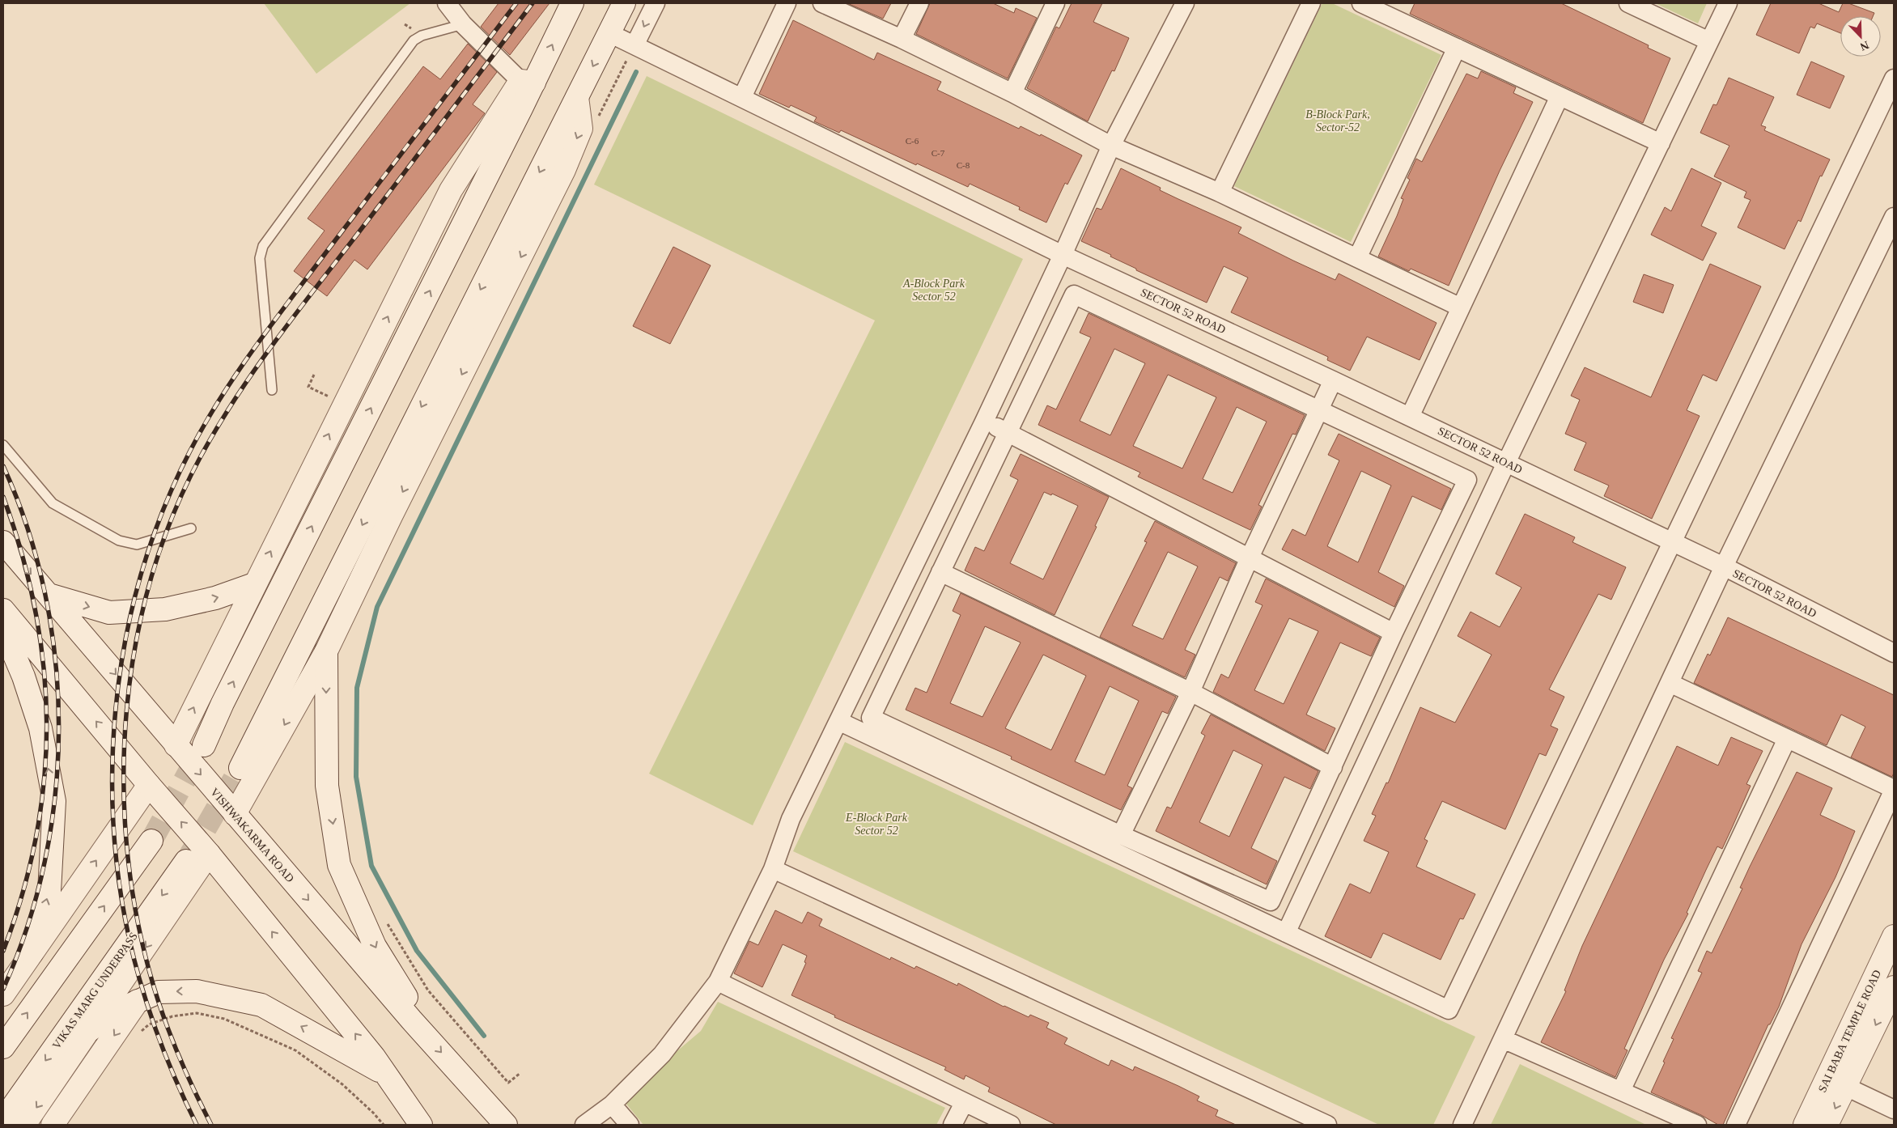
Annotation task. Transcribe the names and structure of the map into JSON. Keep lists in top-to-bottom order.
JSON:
{
  "streets": {
    "main road": ["VISHWAKARMA ROAD", "VIKAS MARG UNDERPASS", "SAI BABA TEMPLE ROAD"],
    "street": ["SECTOR 52 ROAD"]
  },
  "parks": ["B-Block Park, Sector-52", "A-Block Park Sector 52", "E-Block Park Sector 52"],
  "house_numbers": ["C-6", "C-7", "C-8"],
  "north": "bottom right"
}
